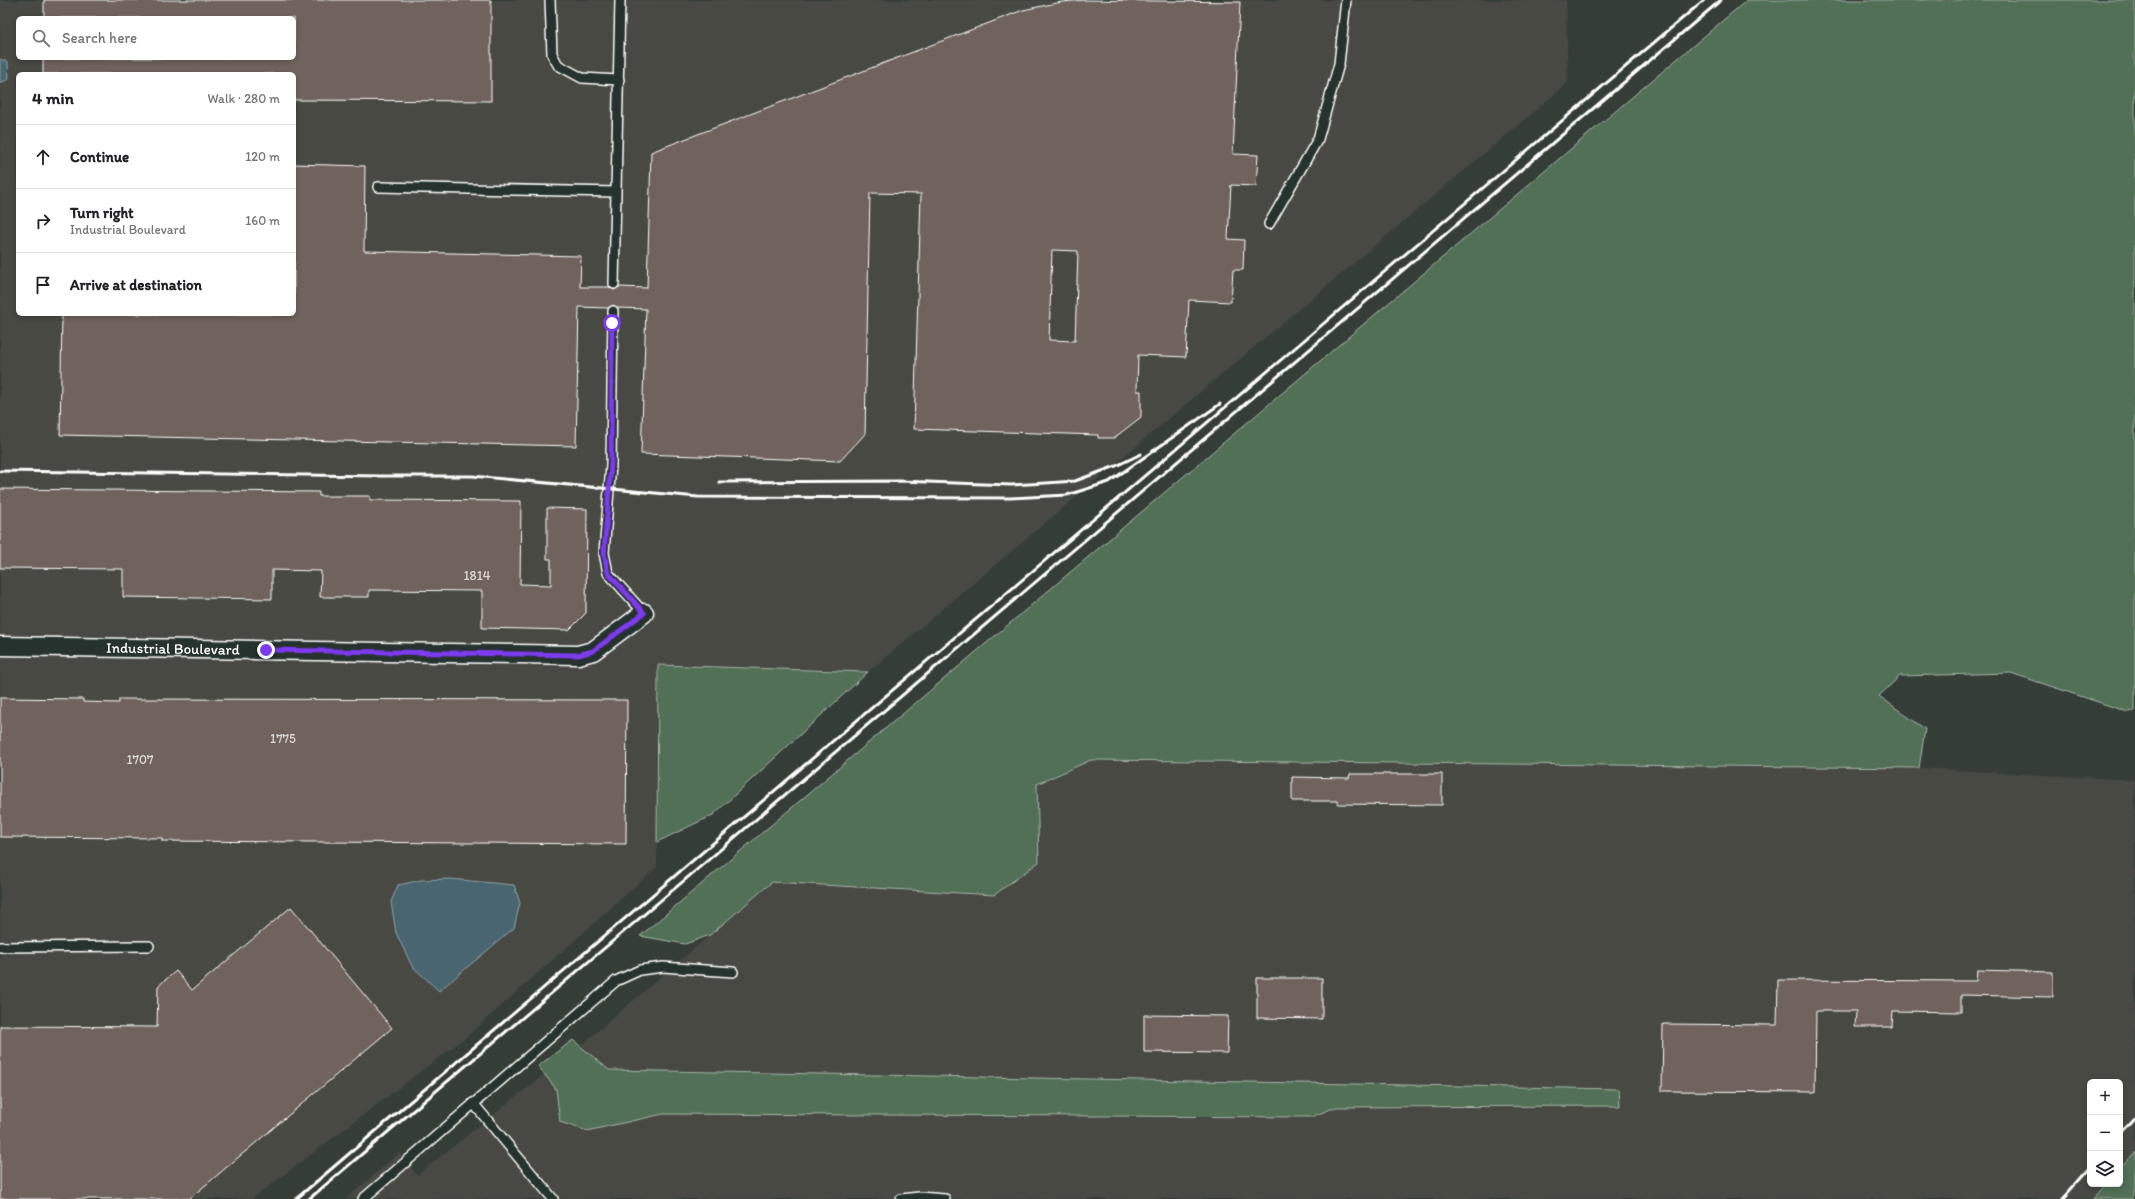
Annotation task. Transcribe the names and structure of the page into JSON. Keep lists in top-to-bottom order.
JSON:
{
  "streets": {
    "street": ["Industrial Boulevard"]
  },
  "house_numbers": ["1814", "1775", "1707"],
  "page": {
    "search": "Search here",
    "heading": ["4 min", "Walk · 280 m"],
    "list": [
      ["Continue", "120 m"],
      ["Turn right", "Industrial Boulevard", "160 m"],
      "Arrive at destination"
    ],
    "map_buttons": ["+", "−"]
  }
}
